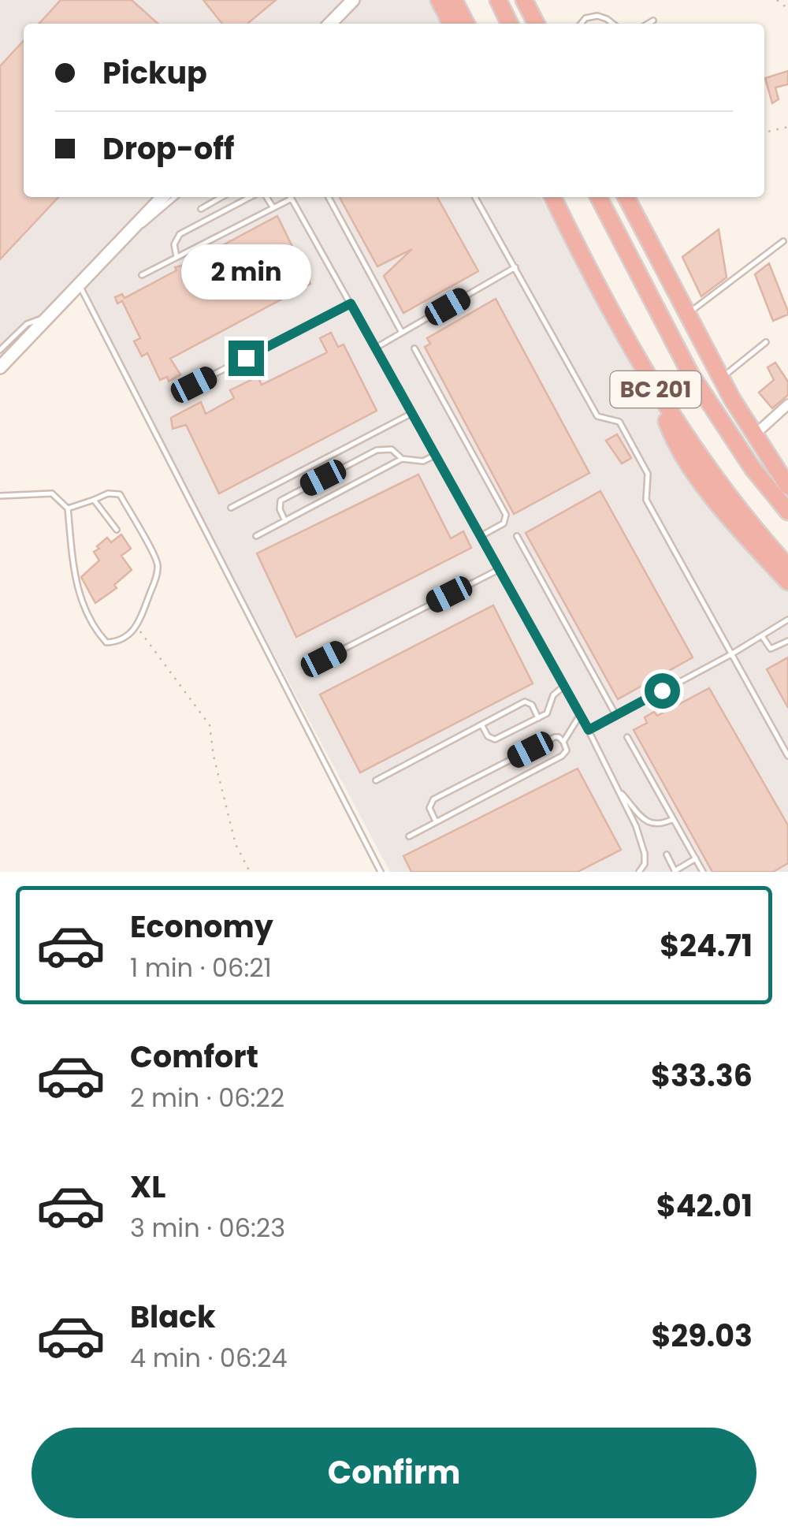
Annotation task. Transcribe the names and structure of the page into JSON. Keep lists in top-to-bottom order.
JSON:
{
  "streets": {
    "highway": ["BC 201"]
  },
  "page": {
    "banner": ["Pickup", "Drop-off"],
    "bubble": "2 min",
    "list": [
      {
        "name": "Economy",
        "note": "1 min · 06:21",
        "value": "$24.71"
      },
      {
        "name": "Comfort",
        "note": "2 min · 06:22",
        "value": "$33.36"
      },
      {
        "name": "XL",
        "note": "3 min · 06:23",
        "value": "$42.01"
      },
      {
        "name": "Black",
        "note": "4 min · 06:24",
        "value": "$29.03"
      }
    ],
    "buttons": "Confirm"
  }
}
